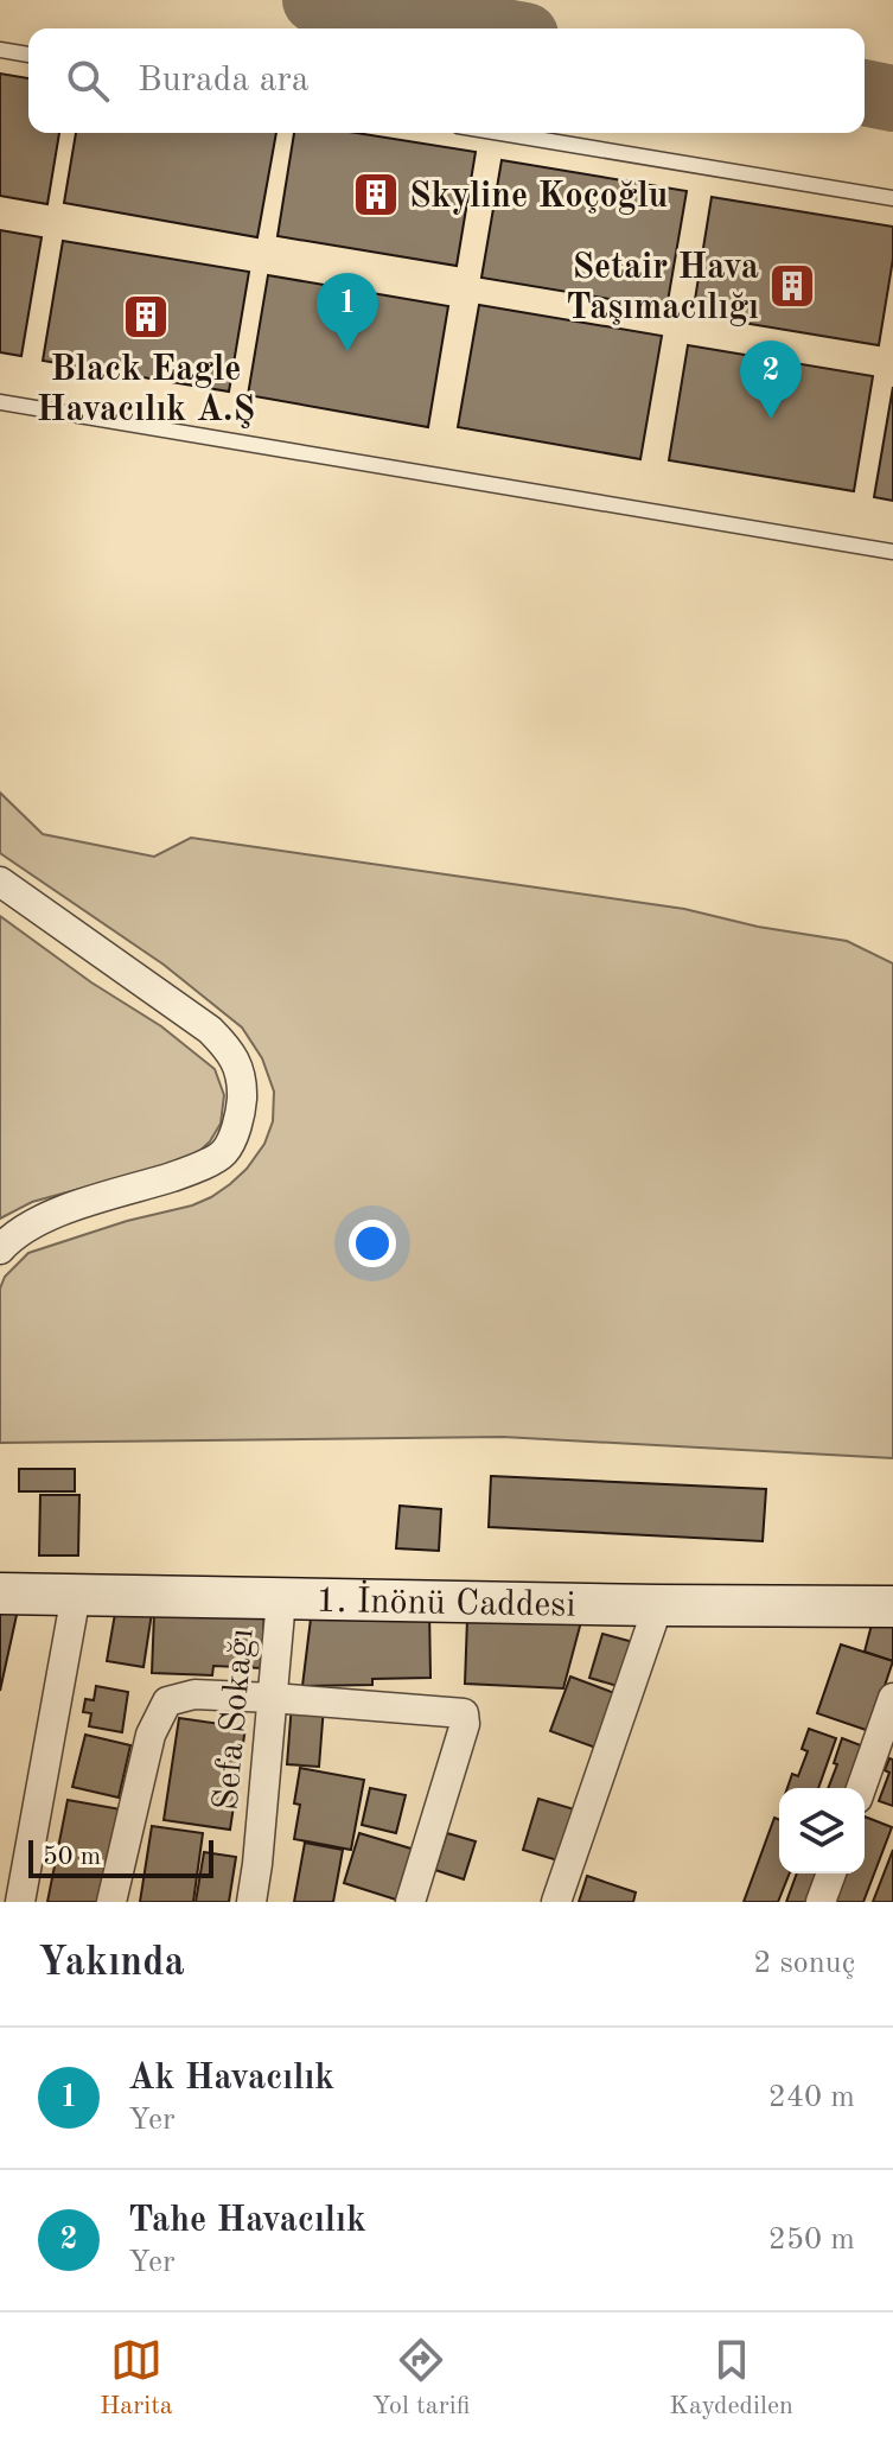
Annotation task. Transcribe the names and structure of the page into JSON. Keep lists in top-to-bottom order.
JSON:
{
  "streets": {
    "main road": ["1. İnönü Caddesi"],
    "street": ["Sefa Sokağı"]
  },
  "crossings": [
    ["1. İnönü Caddesi", "Sefa Sokağı"]
  ],
  "places": {
    "building": ["Skyline Koçoğlu", "Setair Hava Taşımacılığı", "Black Eagle Havacılık A.Ş"]
  },
  "scale_bar": "50 m",
  "page": {
    "search": "Burada ara",
    "pins": ["1", "2"],
    "scale": "50 m",
    "heading": ["Yakında", "2 sonuç"],
    "list": [
      {
        "mark": "1",
        "name": "Ak Havacılık",
        "note": "Yer",
        "value": "240 m"
      },
      {
        "mark": "2",
        "name": "Tahe Havacılık",
        "note": "Yer",
        "value": "250 m"
      }
    ],
    "nav": ["Harita", "Yol tarifi", "Kaydedilen"]
  }
}
